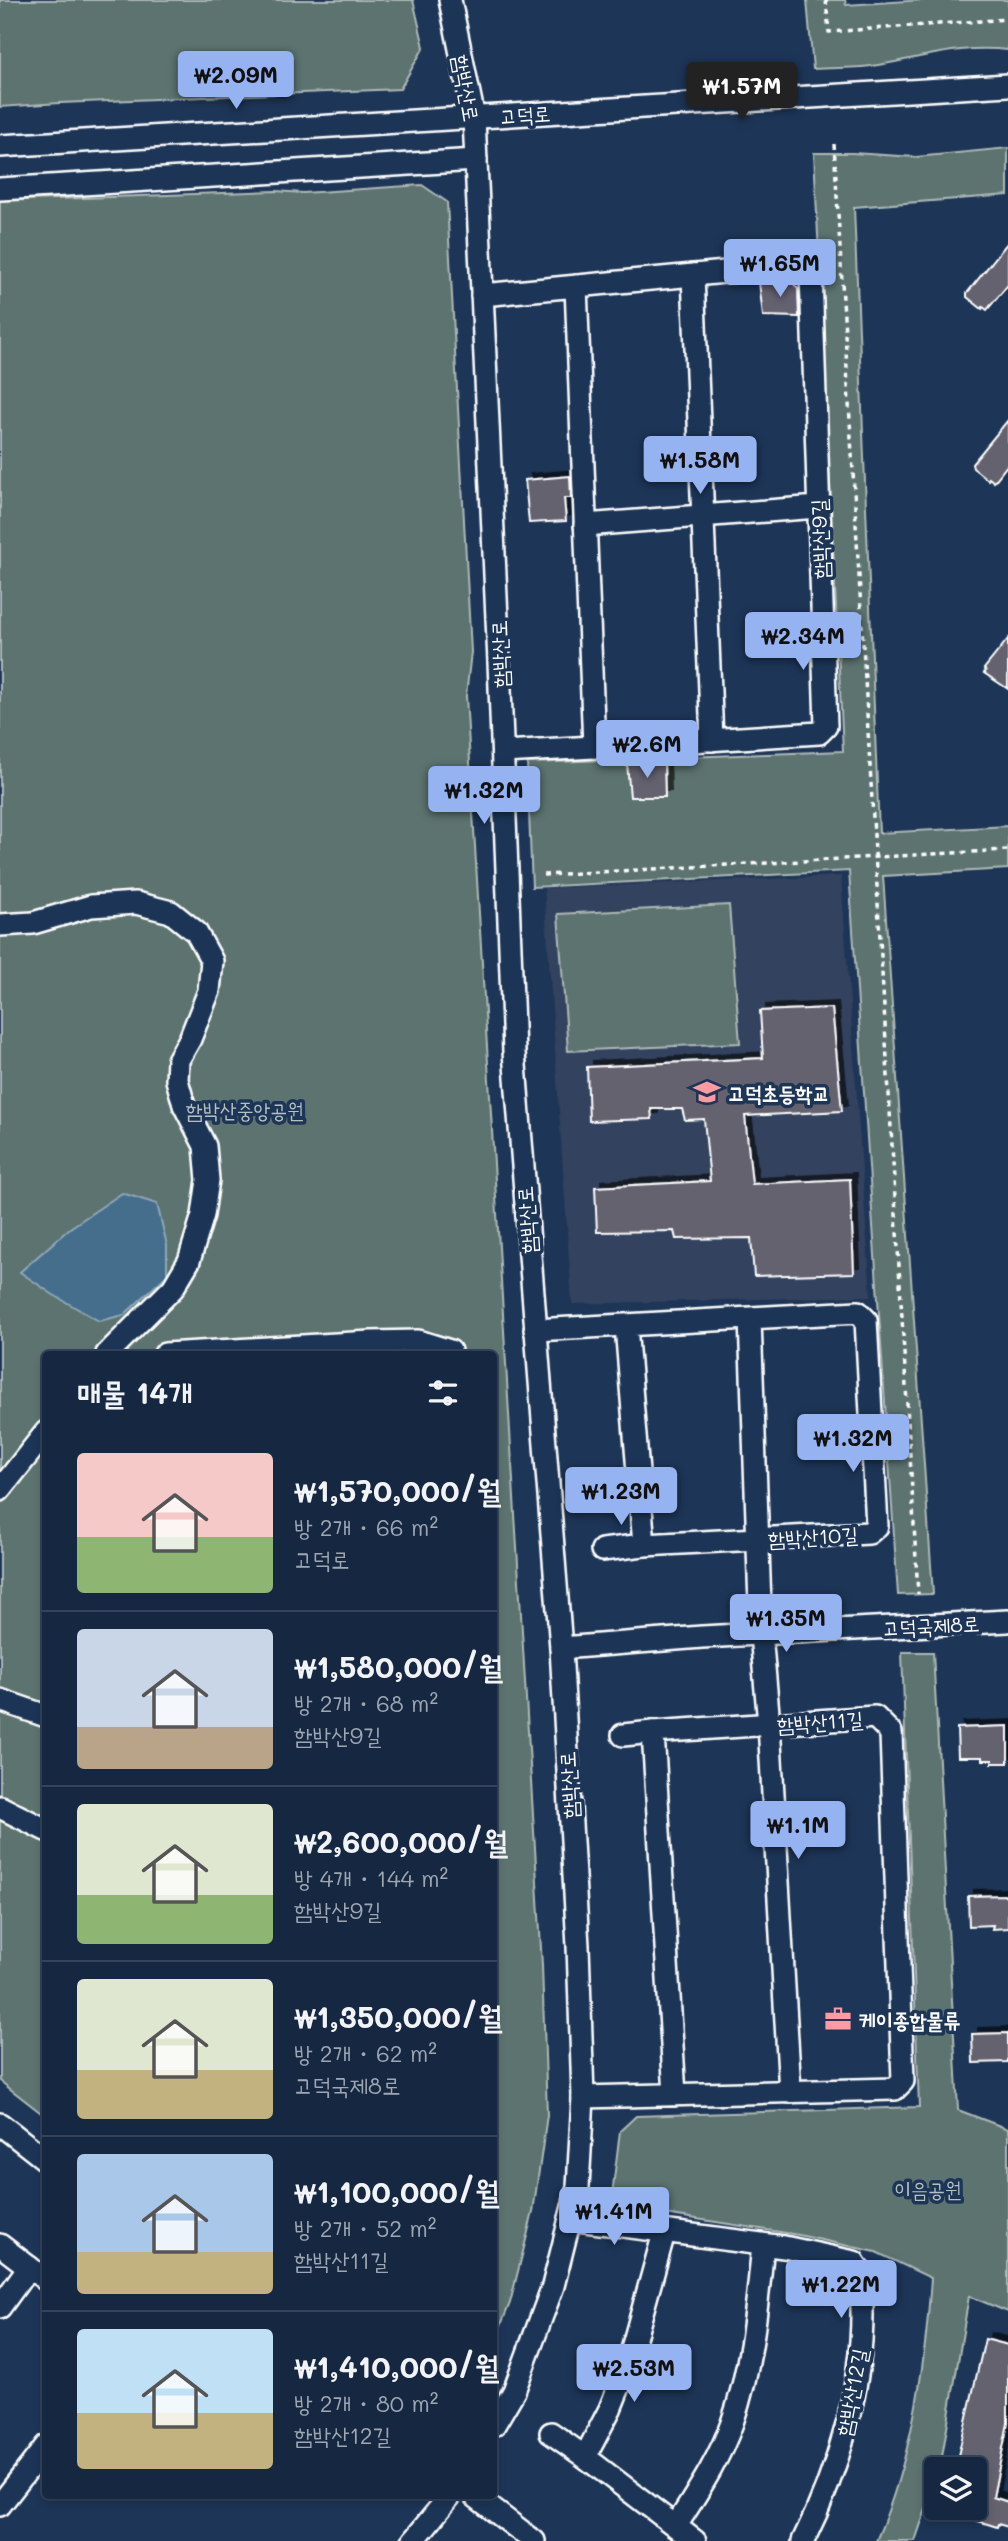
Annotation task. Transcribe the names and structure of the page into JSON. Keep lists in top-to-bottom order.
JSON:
{
  "streets": {
    "street": [
      "함박산로",
      "고덕로",
      "함박산9길",
      "함박산10길",
      "고덕국제8로",
      "함박산11길",
      "함박산12길"
    ]
  },
  "crossings": [
    ["함박산로", "고덕로"],
    ["함박산로", "함박산9길"],
    ["함박산로", "함박산10길"],
    ["함박산로", "고덕국제8로"],
    ["함박산로", "함박산11길"],
    ["함박산로", "함박산12길"]
  ],
  "parks": ["함박산중앙공원", "이음공원"],
  "places": {
    "school or university": ["고덕초등학교"],
    "office": ["케이종합물류"]
  },
  "page": {
    "price": [
      "₩2.09M",
      "₩1.57M",
      "₩1.65M",
      "₩1.58M",
      "₩2.34M",
      "₩2.6M",
      "₩1.32M",
      "₩1.32M",
      "₩1.23M",
      "₩1.35M",
      "₩1.1M",
      "₩1.41M",
      "₩1.22M",
      "₩2.53M"
    ],
    "heading": "매물 14개",
    "list": [
      {
        "name": "₩1,570,000/월",
        "note": "방 2개 · 66 m² · 고덕로"
      },
      {
        "name": "₩1,580,000/월",
        "note": "방 2개 · 68 m² · 함박산9길"
      },
      {
        "name": "₩2,600,000/월",
        "note": "방 4개 · 144 m² · 함박산9길"
      },
      {
        "name": "₩1,350,000/월",
        "note": "방 2개 · 62 m² · 고덕국제8로"
      },
      {
        "name": "₩1,100,000/월",
        "note": "방 2개 · 52 m² · 함박산11길"
      },
      {
        "name": "₩1,410,000/월",
        "note": "방 2개 · 80 m² · 함박산12길"
      }
    ]
  }
}
